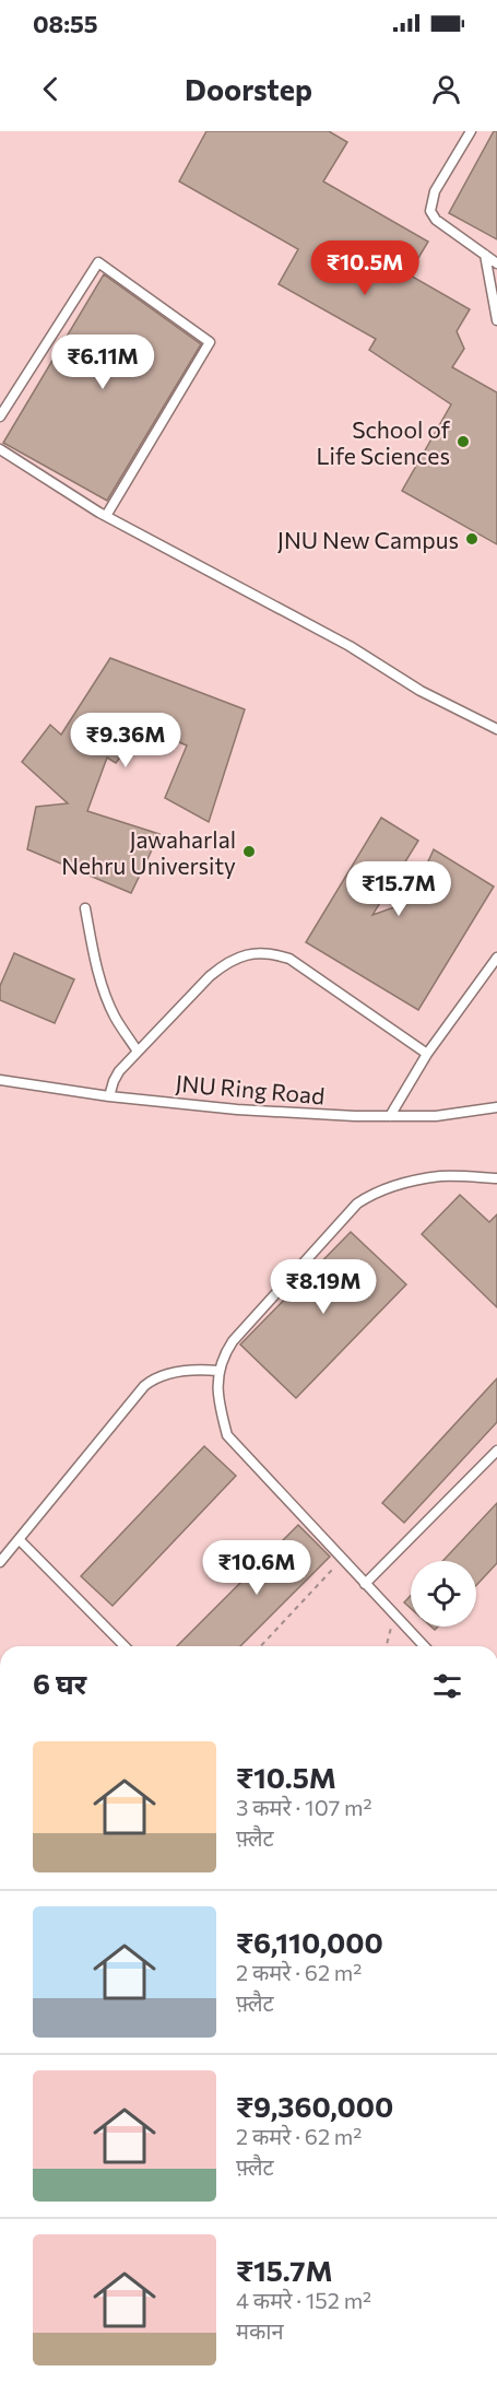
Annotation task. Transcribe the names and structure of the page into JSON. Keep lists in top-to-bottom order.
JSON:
{
  "streets": {
    "lane": ["JNU Ring Road"]
  },
  "places": ["School of Life Sciences", "JNU New Campus", "Jawaharlal Nehru University"],
  "page": {
    "status": "08:55",
    "header": "Doorstep",
    "price": [
      "₹10.5M",
      "₹6.11M",
      "₹9.36M",
      "₹15.7M",
      "₹8.19M",
      "₹10.6M"
    ],
    "heading": "6 घर",
    "list": [
      {
        "name": "₹10.5M",
        "note": "3 कमरे · 107 m² · फ़्लैट"
      },
      {
        "name": "₹6,110,000",
        "note": "2 कमरे · 62 m² · फ़्लैट"
      },
      {
        "name": "₹9,360,000",
        "note": "2 कमरे · 62 m² · फ़्लैट"
      },
      {
        "name": "₹15.7M",
        "note": "4 कमरे · 152 m² · मकान"
      }
    ]
  }
}
